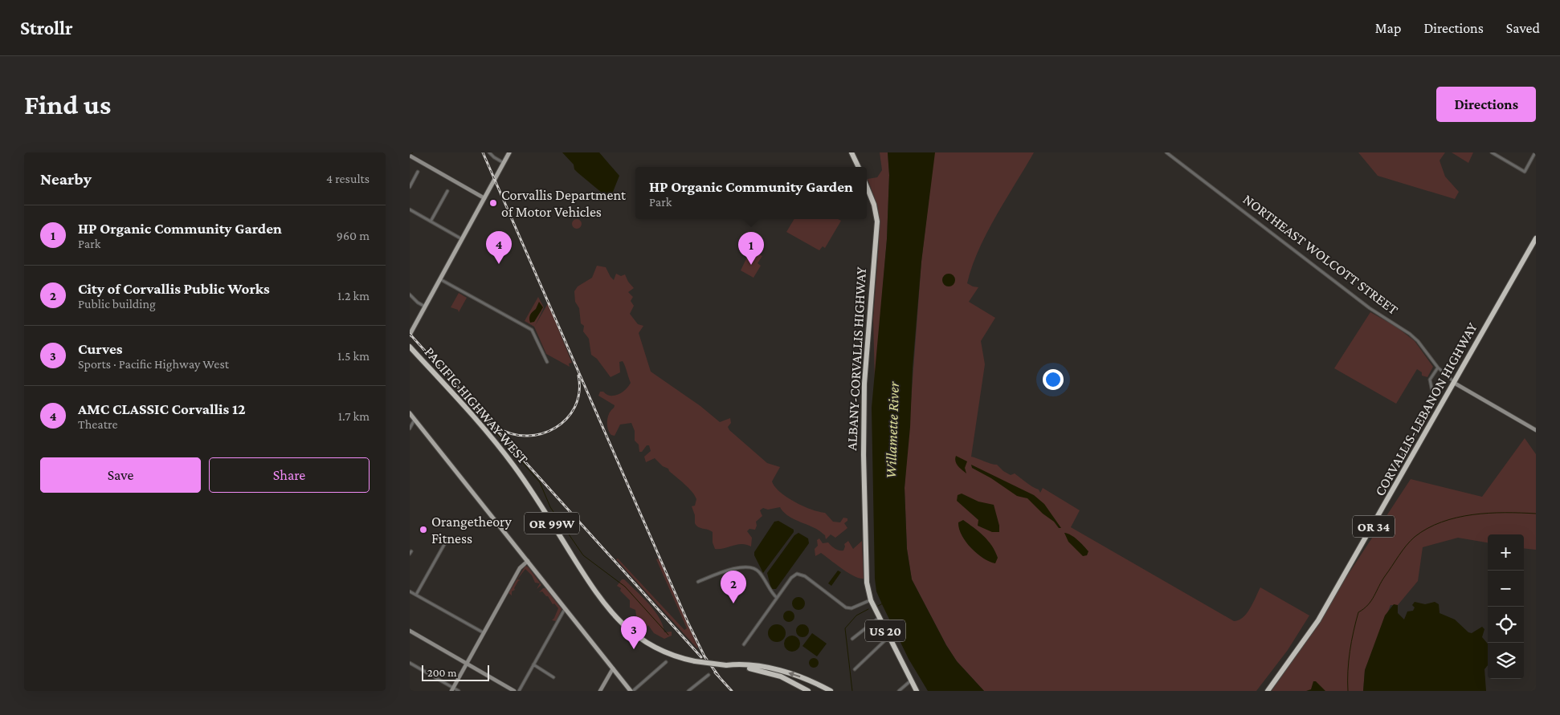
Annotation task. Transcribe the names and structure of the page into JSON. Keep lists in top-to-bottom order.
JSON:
{
  "streets": {
    "highway": [
      "ALBANY-CORVALLIS HIGHWAY",
      "PACIFIC HIGHWAY WEST",
      "CORVALLIS-LEBANON HIGHWAY",
      "OR 99W",
      "OR 34",
      "US 20"
    ],
    "street": ["NORTHEAST WOLCOTT STREET"]
  },
  "crossings": [
    ["NORTHEAST WOLCOTT STREET", "CORVALLIS-LEBANON HIGHWAY"],
    ["ALBANY-CORVALLIS HIGHWAY", "US 20"],
    ["PACIFIC HIGHWAY WEST", "OR 99W"]
  ],
  "water": ["Willamette River"],
  "places": ["Corvallis Department of Motor Vehicles", "Orangetheory Fitness"],
  "scale_bar": "200 m",
  "page": {
    "header": "Strollr",
    "nav": ["Map", "Directions", "Saved"],
    "buttons": [
      "Directions",
      ["Save", "Share"]
    ],
    "title": "Find us",
    "heading": ["Nearby", "4 results"],
    "popup": ["HP Organic Community Garden", "Park"],
    "list": [
      {
        "mark": "1",
        "name": "HP Organic Community Garden",
        "note": "Park",
        "value": "960 m"
      },
      {
        "mark": "2",
        "name": "City of Corvallis Public Works",
        "note": "Public building",
        "value": "1.2 km"
      },
      {
        "mark": "3",
        "name": "Curves",
        "note": "Sports · Pacific Highway West",
        "value": "1.5 km"
      },
      {
        "mark": "4",
        "name": "AMC CLASSIC Corvallis 12",
        "note": "Theatre",
        "value": "1.7 km"
      }
    ],
    "pins": [
      "4",
      "1",
      "2",
      "3"
    ],
    "map_buttons": ["+", "−"],
    "scale": "200 m"
  }
}
